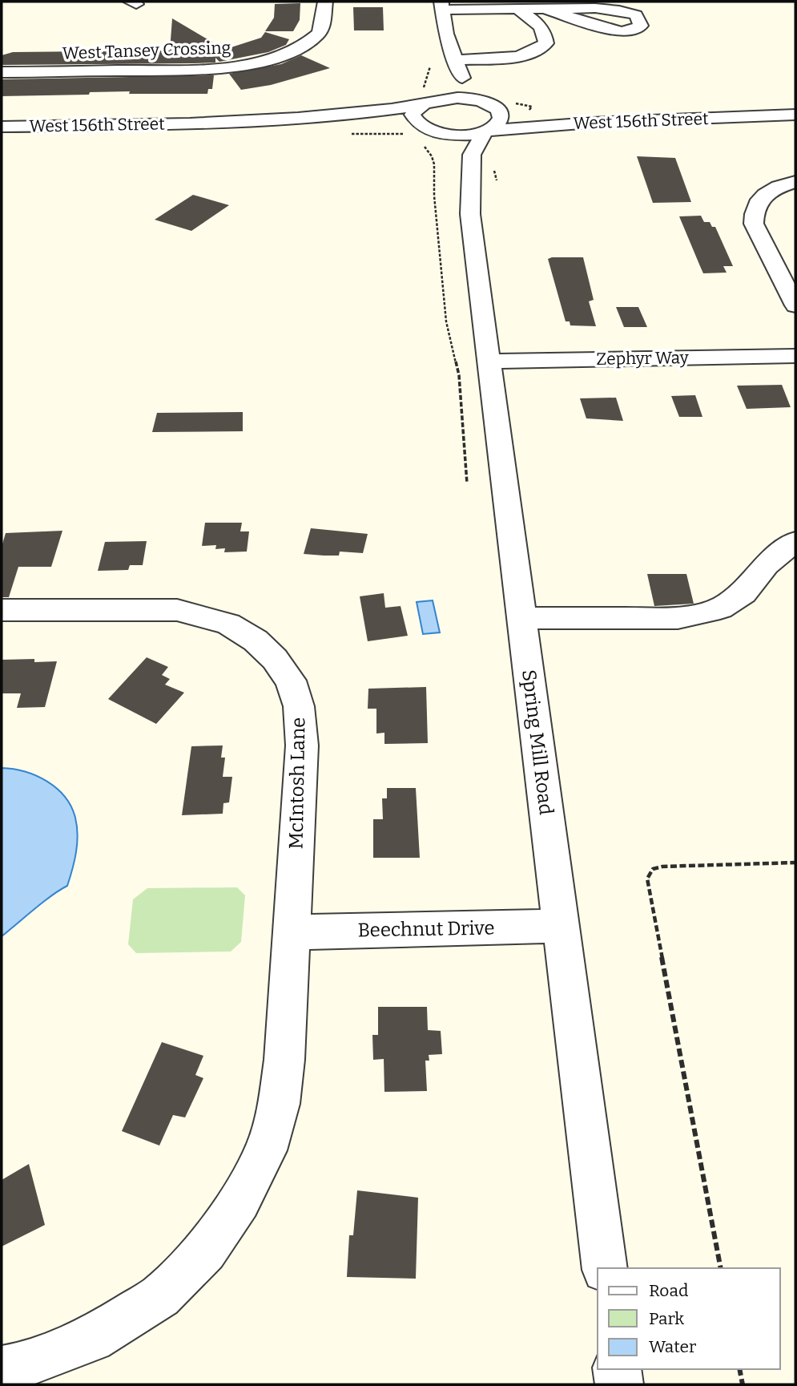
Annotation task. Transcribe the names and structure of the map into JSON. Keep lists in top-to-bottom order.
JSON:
{
  "streets": {
    "street": [
      "West Tansey Crossing",
      "West 156th Street",
      "Zephyr Way",
      "Spring Mill Road",
      "McIntosh Lane",
      "Beechnut Drive"
    ]
  },
  "crossings": [
    ["West 156th Street", "Spring Mill Road"],
    ["Zephyr Way", "Spring Mill Road"],
    ["Spring Mill Road", "Beechnut Drive"],
    ["McIntosh Lane", "Beechnut Drive"]
  ],
  "legend": ["Road", "Park", "Water"]
}
